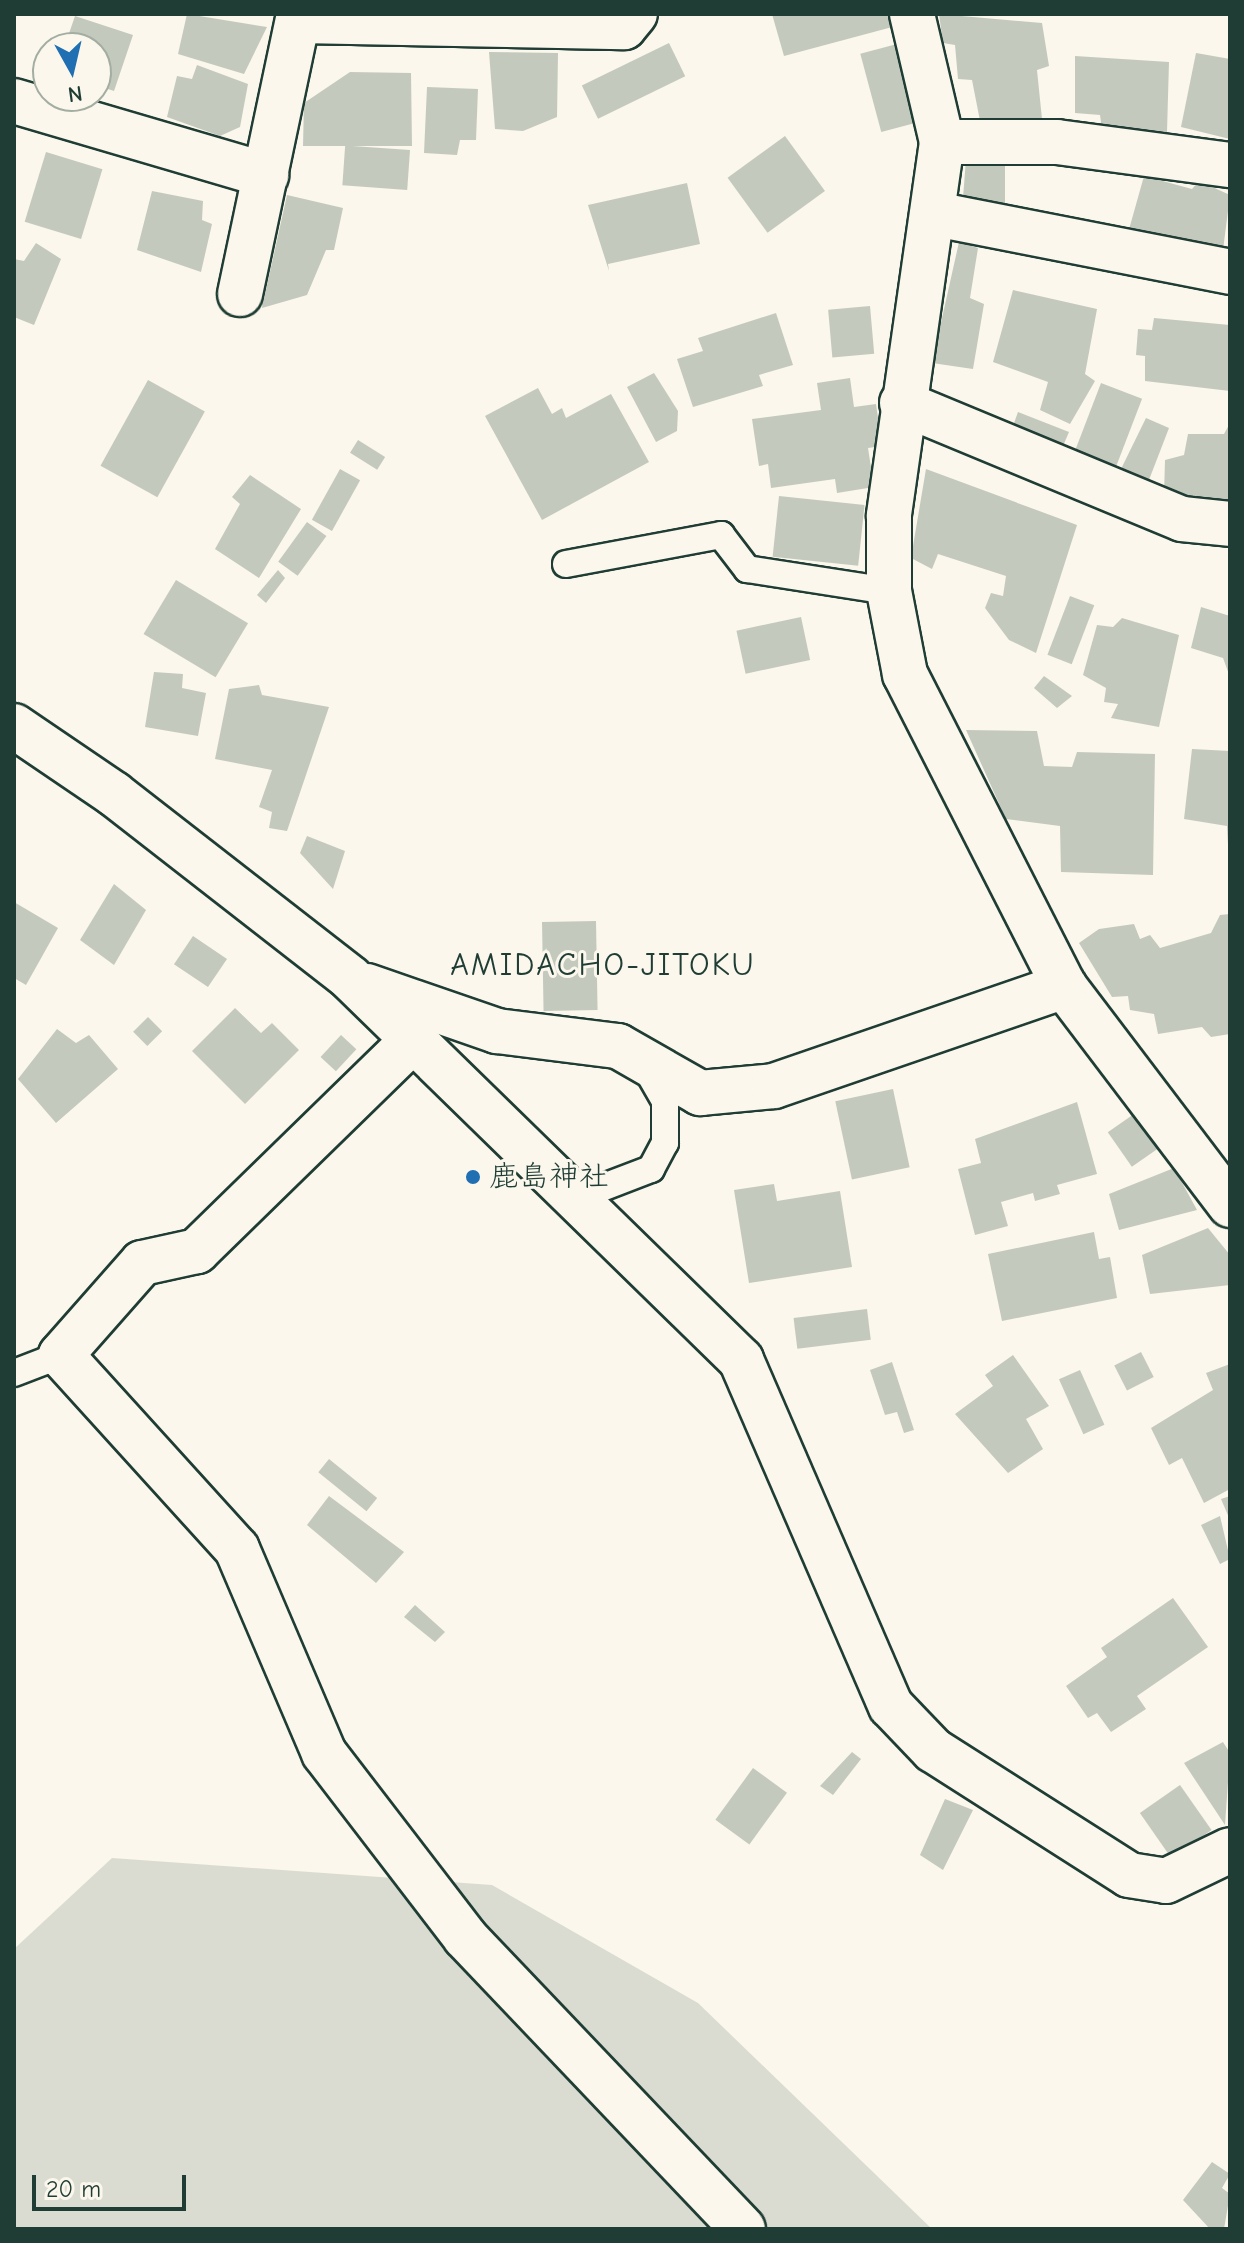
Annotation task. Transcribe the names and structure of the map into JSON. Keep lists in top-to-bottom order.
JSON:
{
  "districts": ["AMIDACHO-JITOKU"],
  "places": ["鹿島神社"],
  "scale_bar": "20 m",
  "north": "bottom"
}
